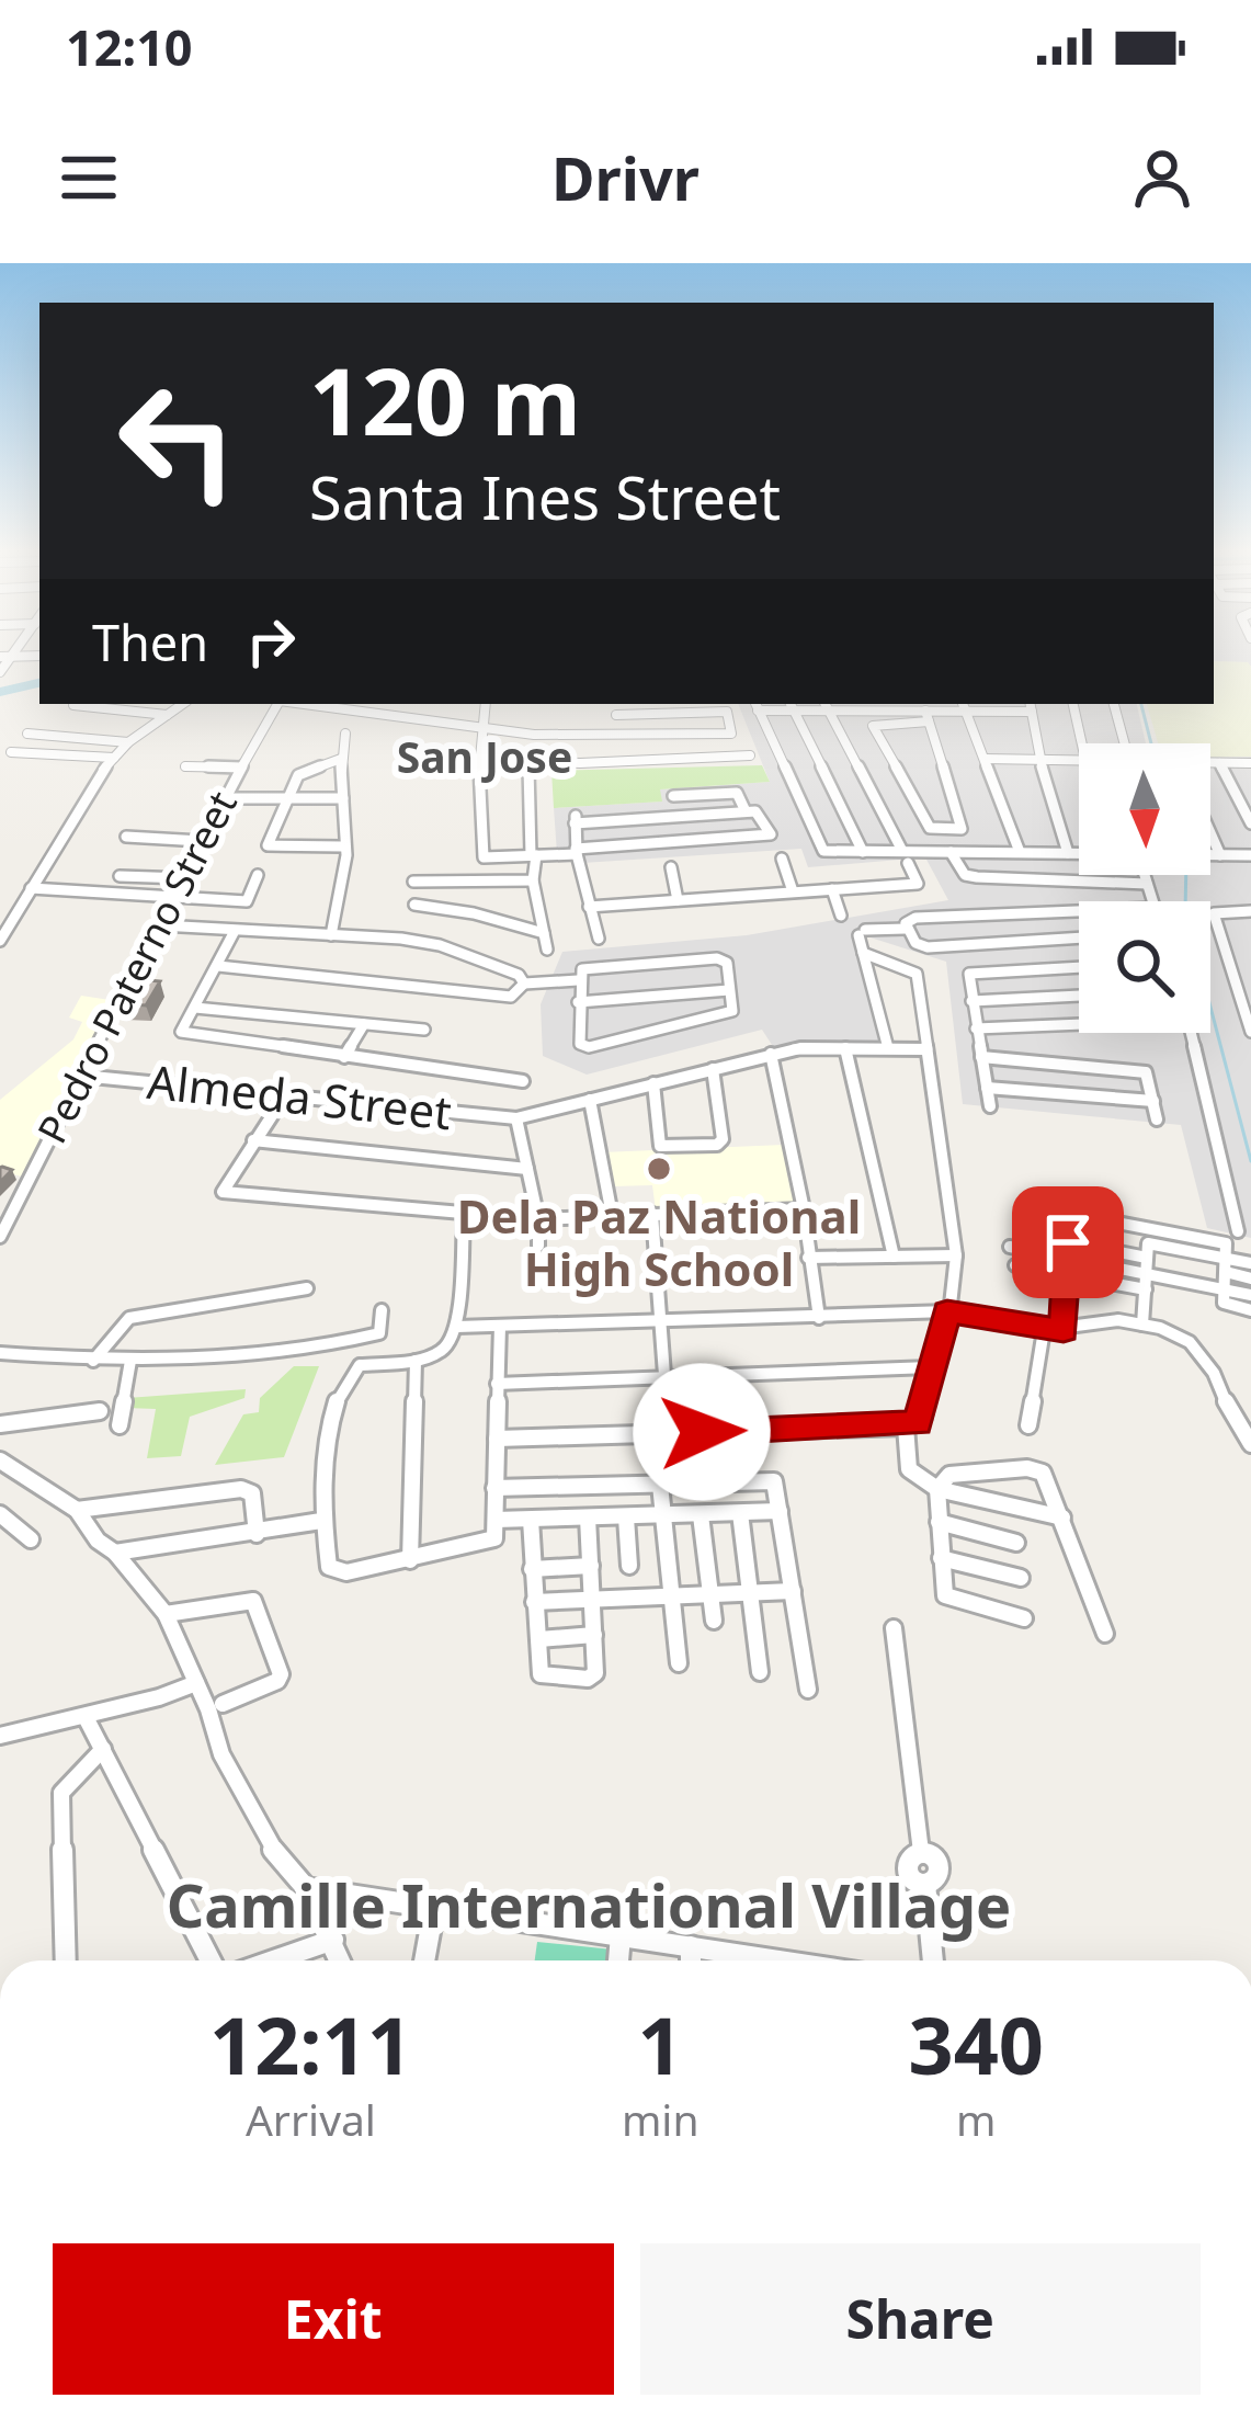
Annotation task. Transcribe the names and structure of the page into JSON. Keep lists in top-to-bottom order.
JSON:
{
  "streets": {
    "street": ["Pedro Paterno Street", "Almeda Street"]
  },
  "crossings": [
    ["Pedro Paterno Street", "Almeda Street"]
  ],
  "districts": ["San Jose", "Camille International Village"],
  "places": ["Dela Paz National High School"],
  "north": "bottom",
  "page": {
    "status": "12:10",
    "header": "Drivr",
    "turn": ["120 m", "Santa Ines Street"],
    "then": "Then",
    "eta": [
      "12:11",
      "Arrival",
      "1",
      "min",
      "340",
      "m"
    ],
    "buttons": ["Exit", "Share"]
  }
}
